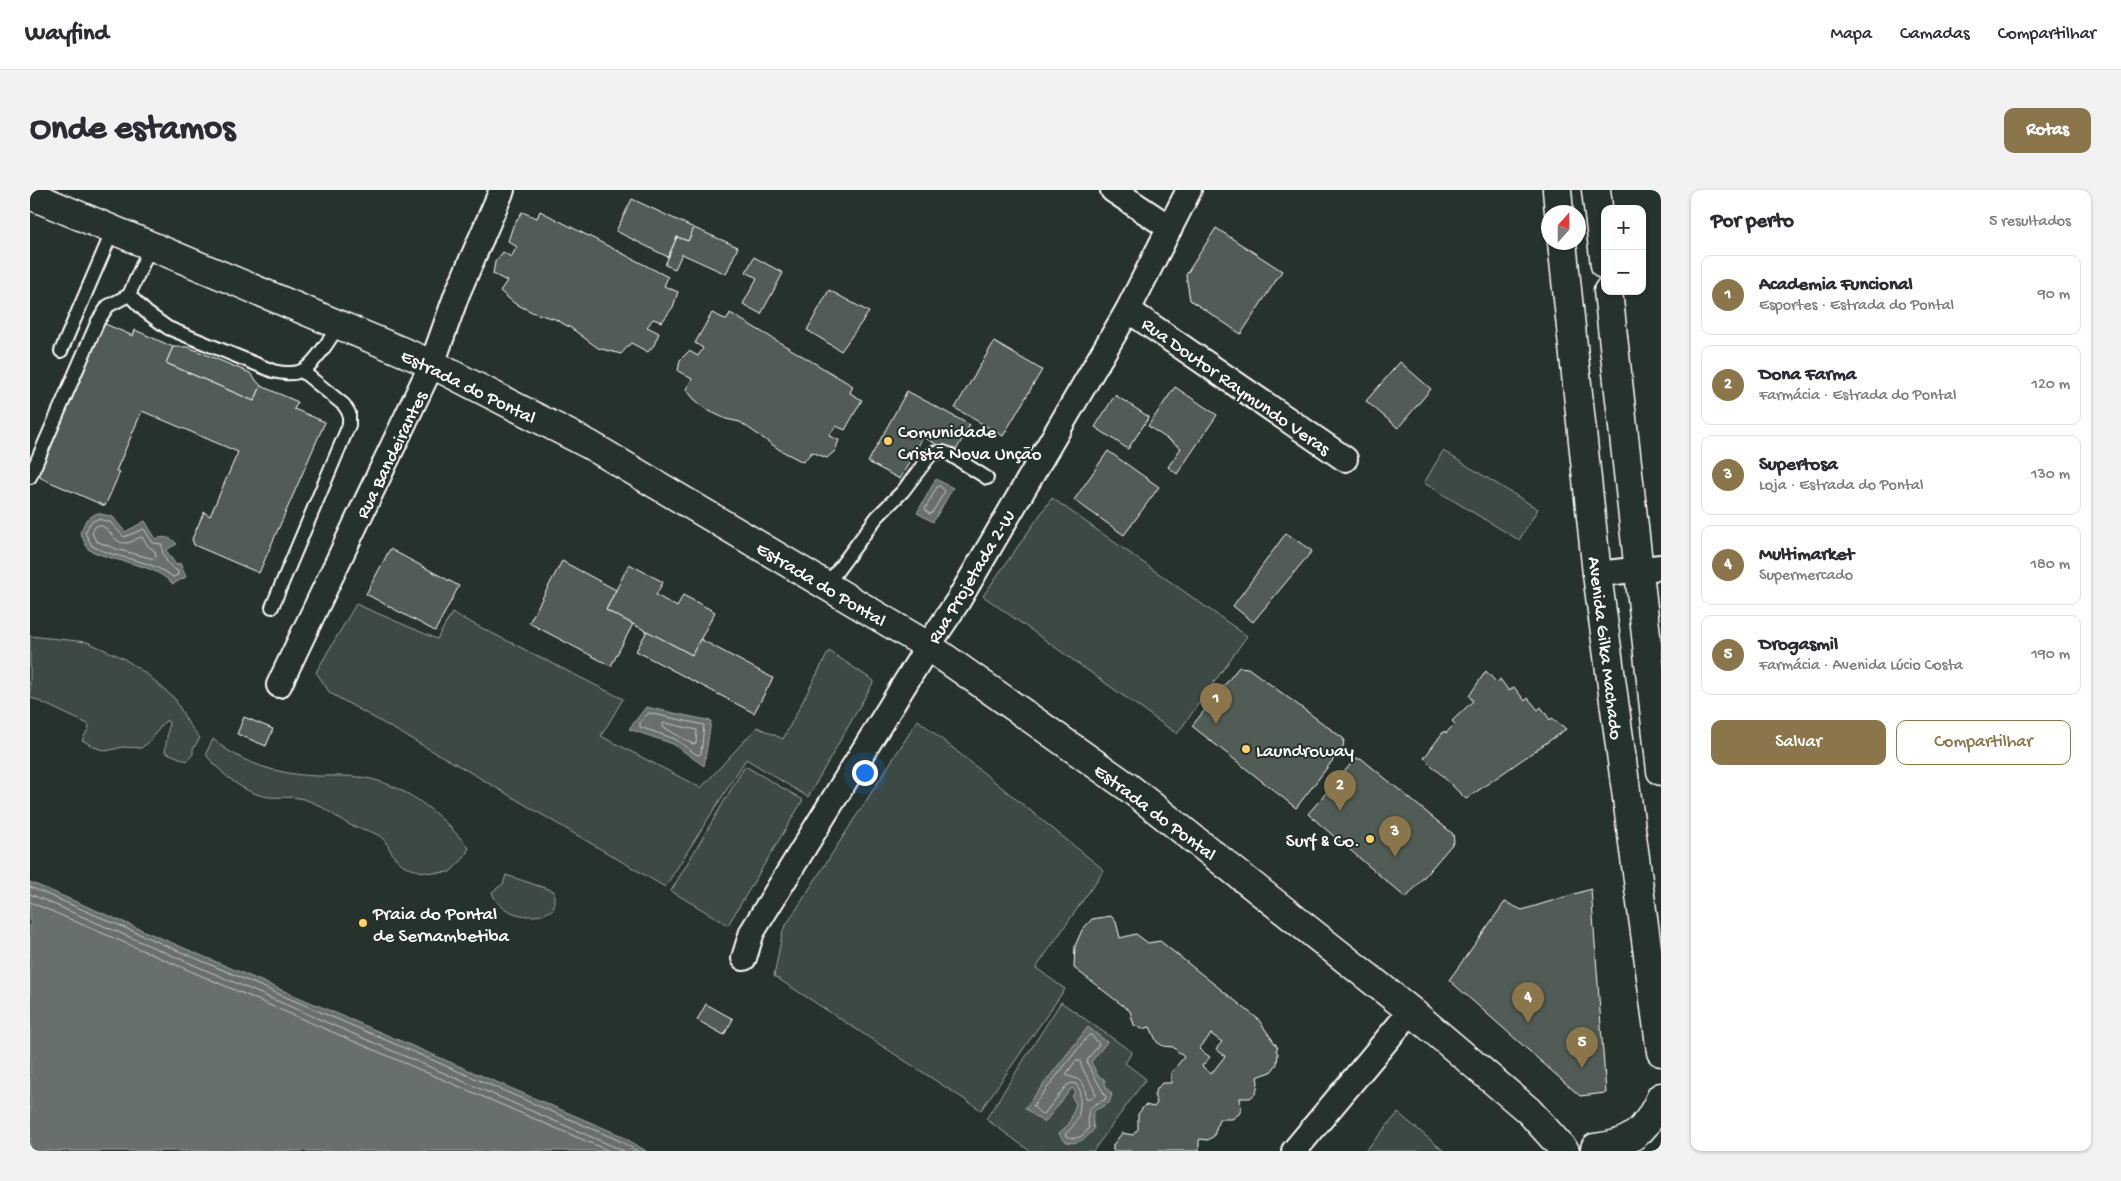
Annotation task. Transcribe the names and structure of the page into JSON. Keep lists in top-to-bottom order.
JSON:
{
  "streets": {
    "main road": ["Estrada do Pontal", "Avenida Gilka Machado"],
    "street": ["Rua Doutor Raymundo Veras", "Rua Bandeirantes", "Rua Projetada 2-W"]
  },
  "crossings": [
    ["Estrada do Pontal", "Rua Bandeirantes"],
    ["Estrada do Pontal", "Rua Projetada 2-W"],
    ["Rua Doutor Raymundo Veras", "Rua Projetada 2-W"]
  ],
  "places": [
    "Comunidade Cristã Nova Unção",
    "Laundroway",
    "Surf & Co.",
    "Praia do Pontal de Sernambetiba"
  ],
  "north": "top",
  "page": {
    "header": "Wayfind",
    "nav": ["Mapa", "Camadas", "Compartilhar"],
    "buttons": [
      "Rotas",
      ["Salvar", "Compartilhar"]
    ],
    "title": "Onde estamos",
    "heading": ["Por perto", "5 resultados"],
    "map_buttons": ["+", "−"],
    "list": [
      {
        "mark": "1",
        "name": "Academia Funcional",
        "note": "Esportes · Estrada do Pontal",
        "value": "90 m"
      },
      {
        "mark": "2",
        "name": "Dona Farma",
        "note": "Farmácia · Estrada do Pontal",
        "value": "120 m"
      },
      {
        "mark": "3",
        "name": "Supertosa",
        "note": "Loja · Estrada do Pontal",
        "value": "130 m"
      },
      {
        "mark": "4",
        "name": "Multimarket",
        "note": "Supermercado",
        "value": "180 m"
      },
      {
        "mark": "5",
        "name": "Drogasmil",
        "note": "Farmácia · Avenida Lúcio Costa",
        "value": "190 m"
      }
    ],
    "pins": [
      "1",
      "2",
      "3",
      "4",
      "5"
    ]
  }
}
